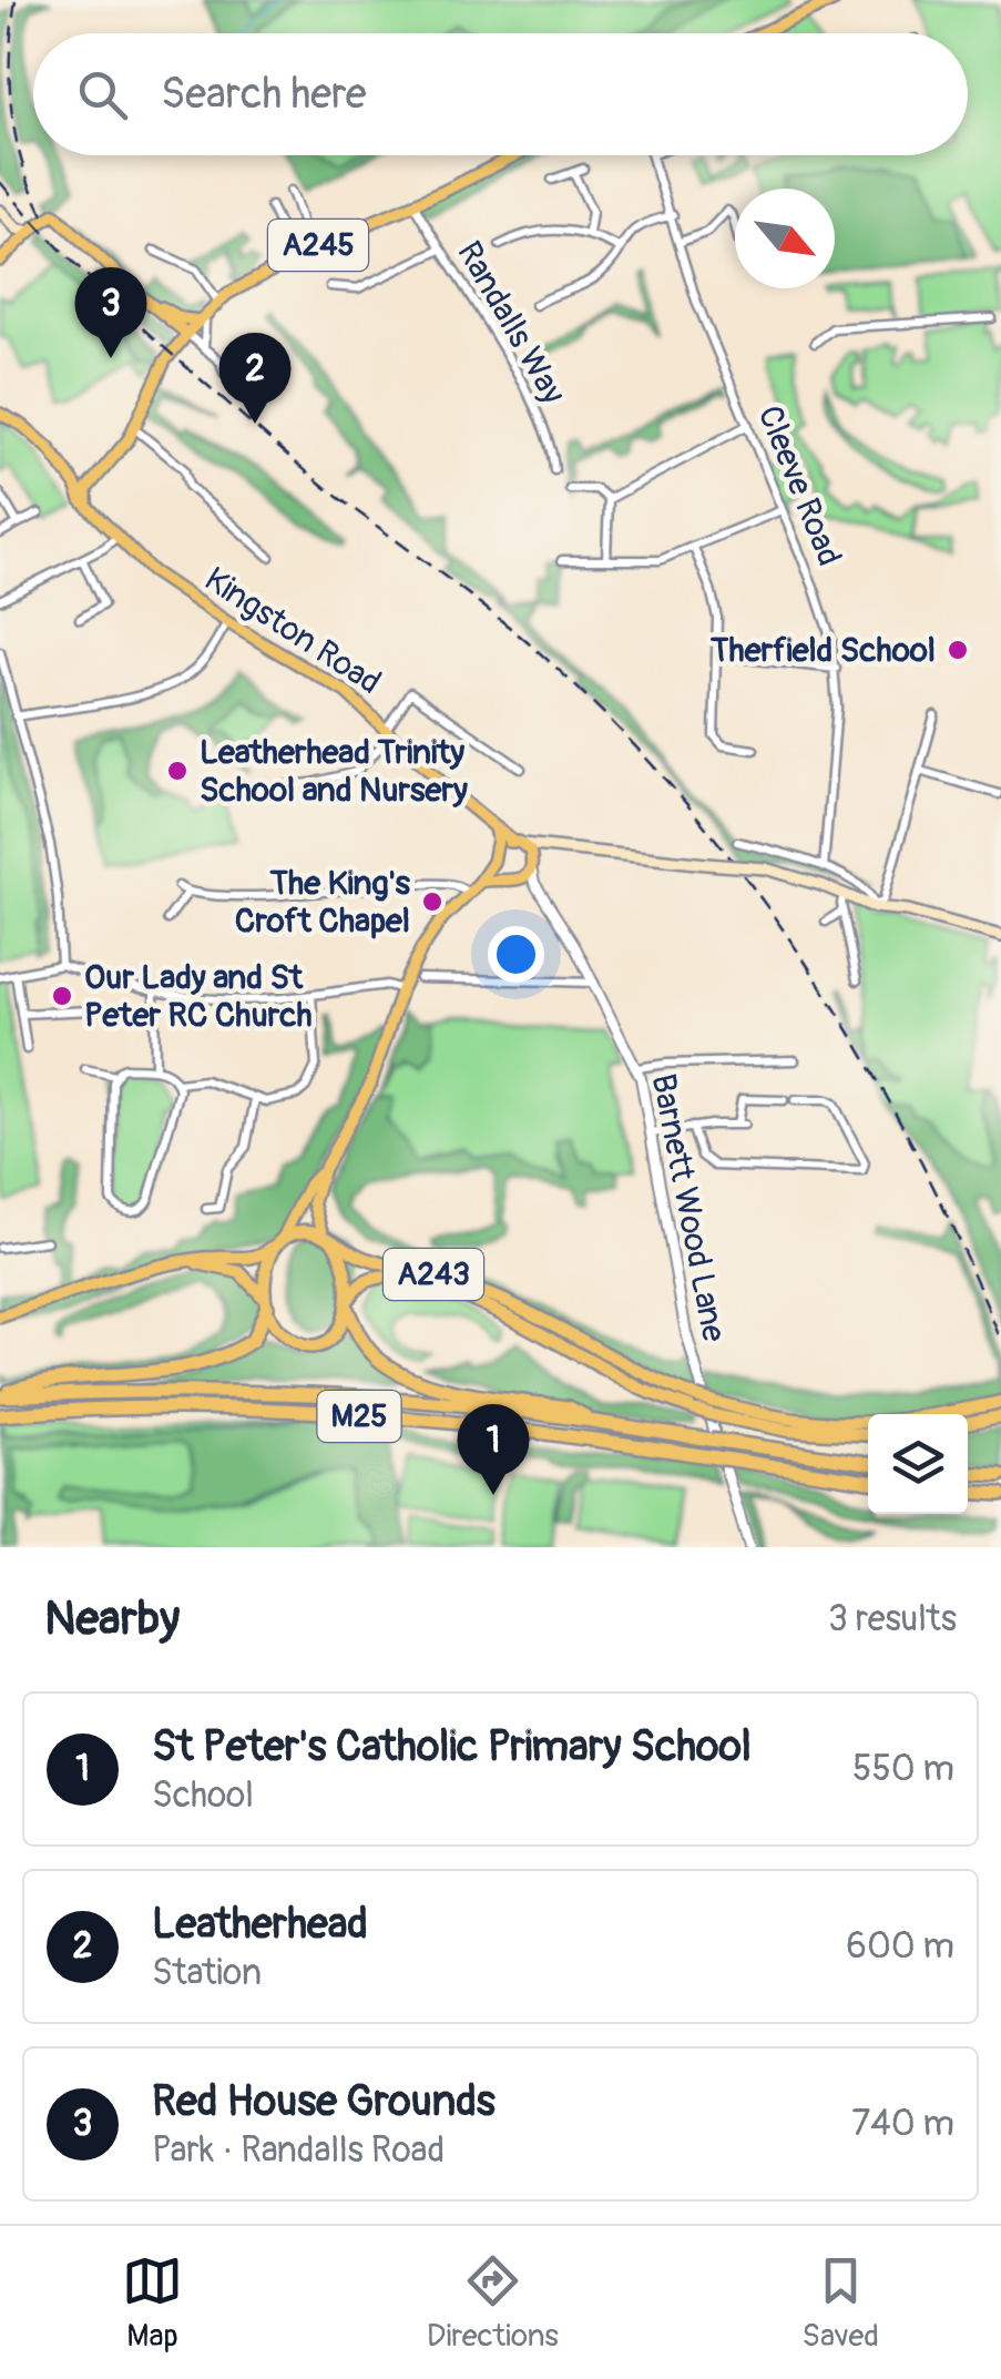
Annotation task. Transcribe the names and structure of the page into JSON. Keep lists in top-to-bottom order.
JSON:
{
  "streets": {
    "highway": ["A243", "M25"],
    "main road": ["A245", "Kingston Road"],
    "street": ["Randalls Way", "Cleeve Road", "Barnett Wood Lane"]
  },
  "crossings": [
    ["A245", "Randalls Way"],
    ["A245", "Kingston Road"],
    ["A243", "M25"]
  ],
  "places": [
    "Therfield School",
    "Leatherhead Trinity School and Nursery",
    "The King's Croft Chapel",
    "Our Lady and St Peter RC Church"
  ],
  "north": "bottom right",
  "page": {
    "search": "Search here",
    "pins": ["3", "2", "1"],
    "heading": ["Nearby", "3 results"],
    "list": [
      {
        "mark": "1",
        "name": "St Peter's Catholic Primary School",
        "note": "School",
        "value": "550 m"
      },
      {
        "mark": "2",
        "name": "Leatherhead",
        "note": "Station",
        "value": "600 m"
      },
      {
        "mark": "3",
        "name": "Red House Grounds",
        "note": "Park · Randalls Road",
        "value": "740 m"
      }
    ],
    "nav": ["Map", "Directions", "Saved"]
  }
}
